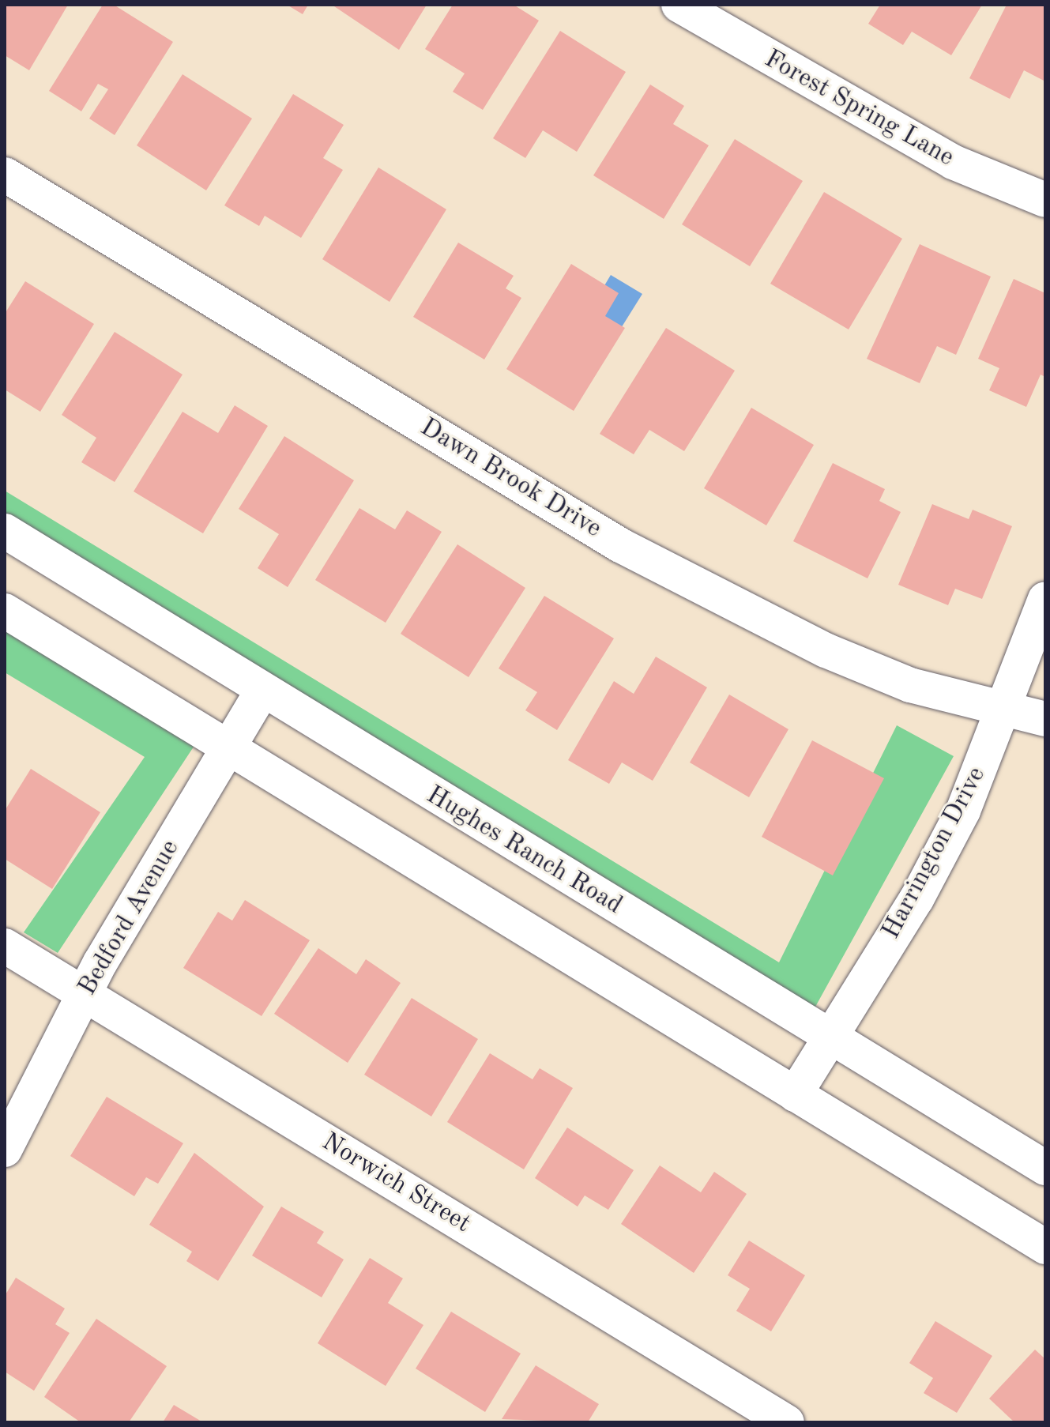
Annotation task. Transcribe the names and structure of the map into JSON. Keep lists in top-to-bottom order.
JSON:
{
  "streets": {
    "street": [
      "Forest Spring Lane",
      "Dawn Brook Drive",
      "Hughes Ranch Road",
      "Harrington Drive",
      "Bedford Avenue",
      "Norwich Street"
    ]
  },
  "crossings": [
    ["Dawn Brook Drive", "Harrington Drive"],
    ["Hughes Ranch Road", "Harrington Drive"],
    ["Hughes Ranch Road", "Bedford Avenue"],
    ["Bedford Avenue", "Norwich Street"]
  ]
}
